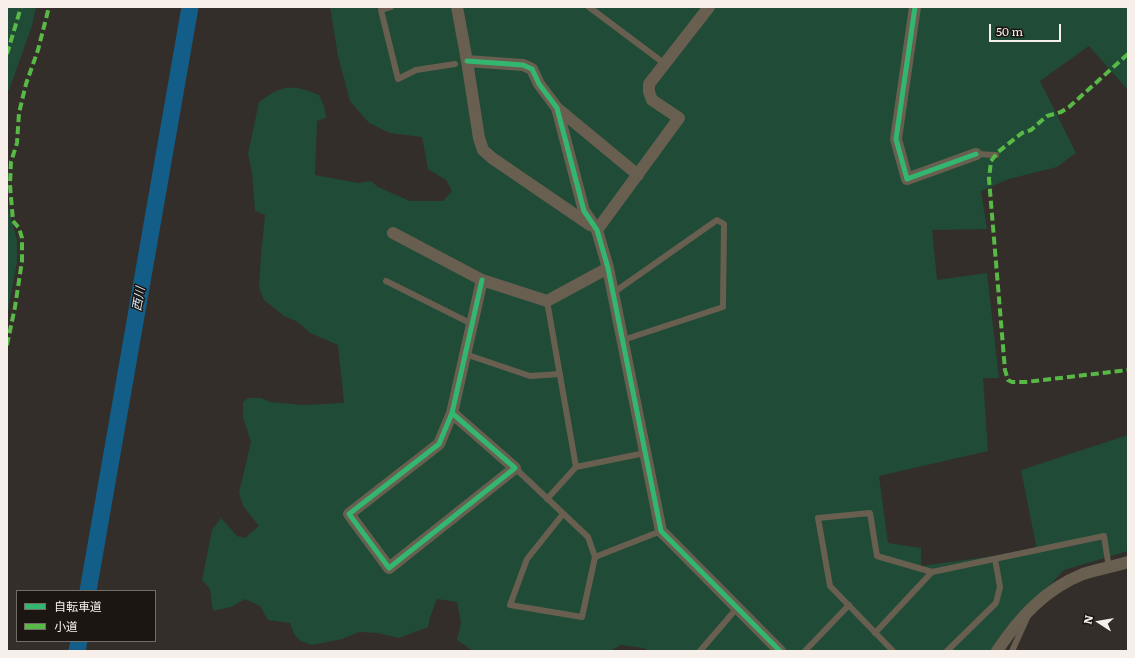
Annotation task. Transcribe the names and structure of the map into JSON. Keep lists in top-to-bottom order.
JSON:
{
  "water": ["西川"],
  "legend": ["自転車道", "小道"],
  "scale_bar": "50 m",
  "north": "left"
}
